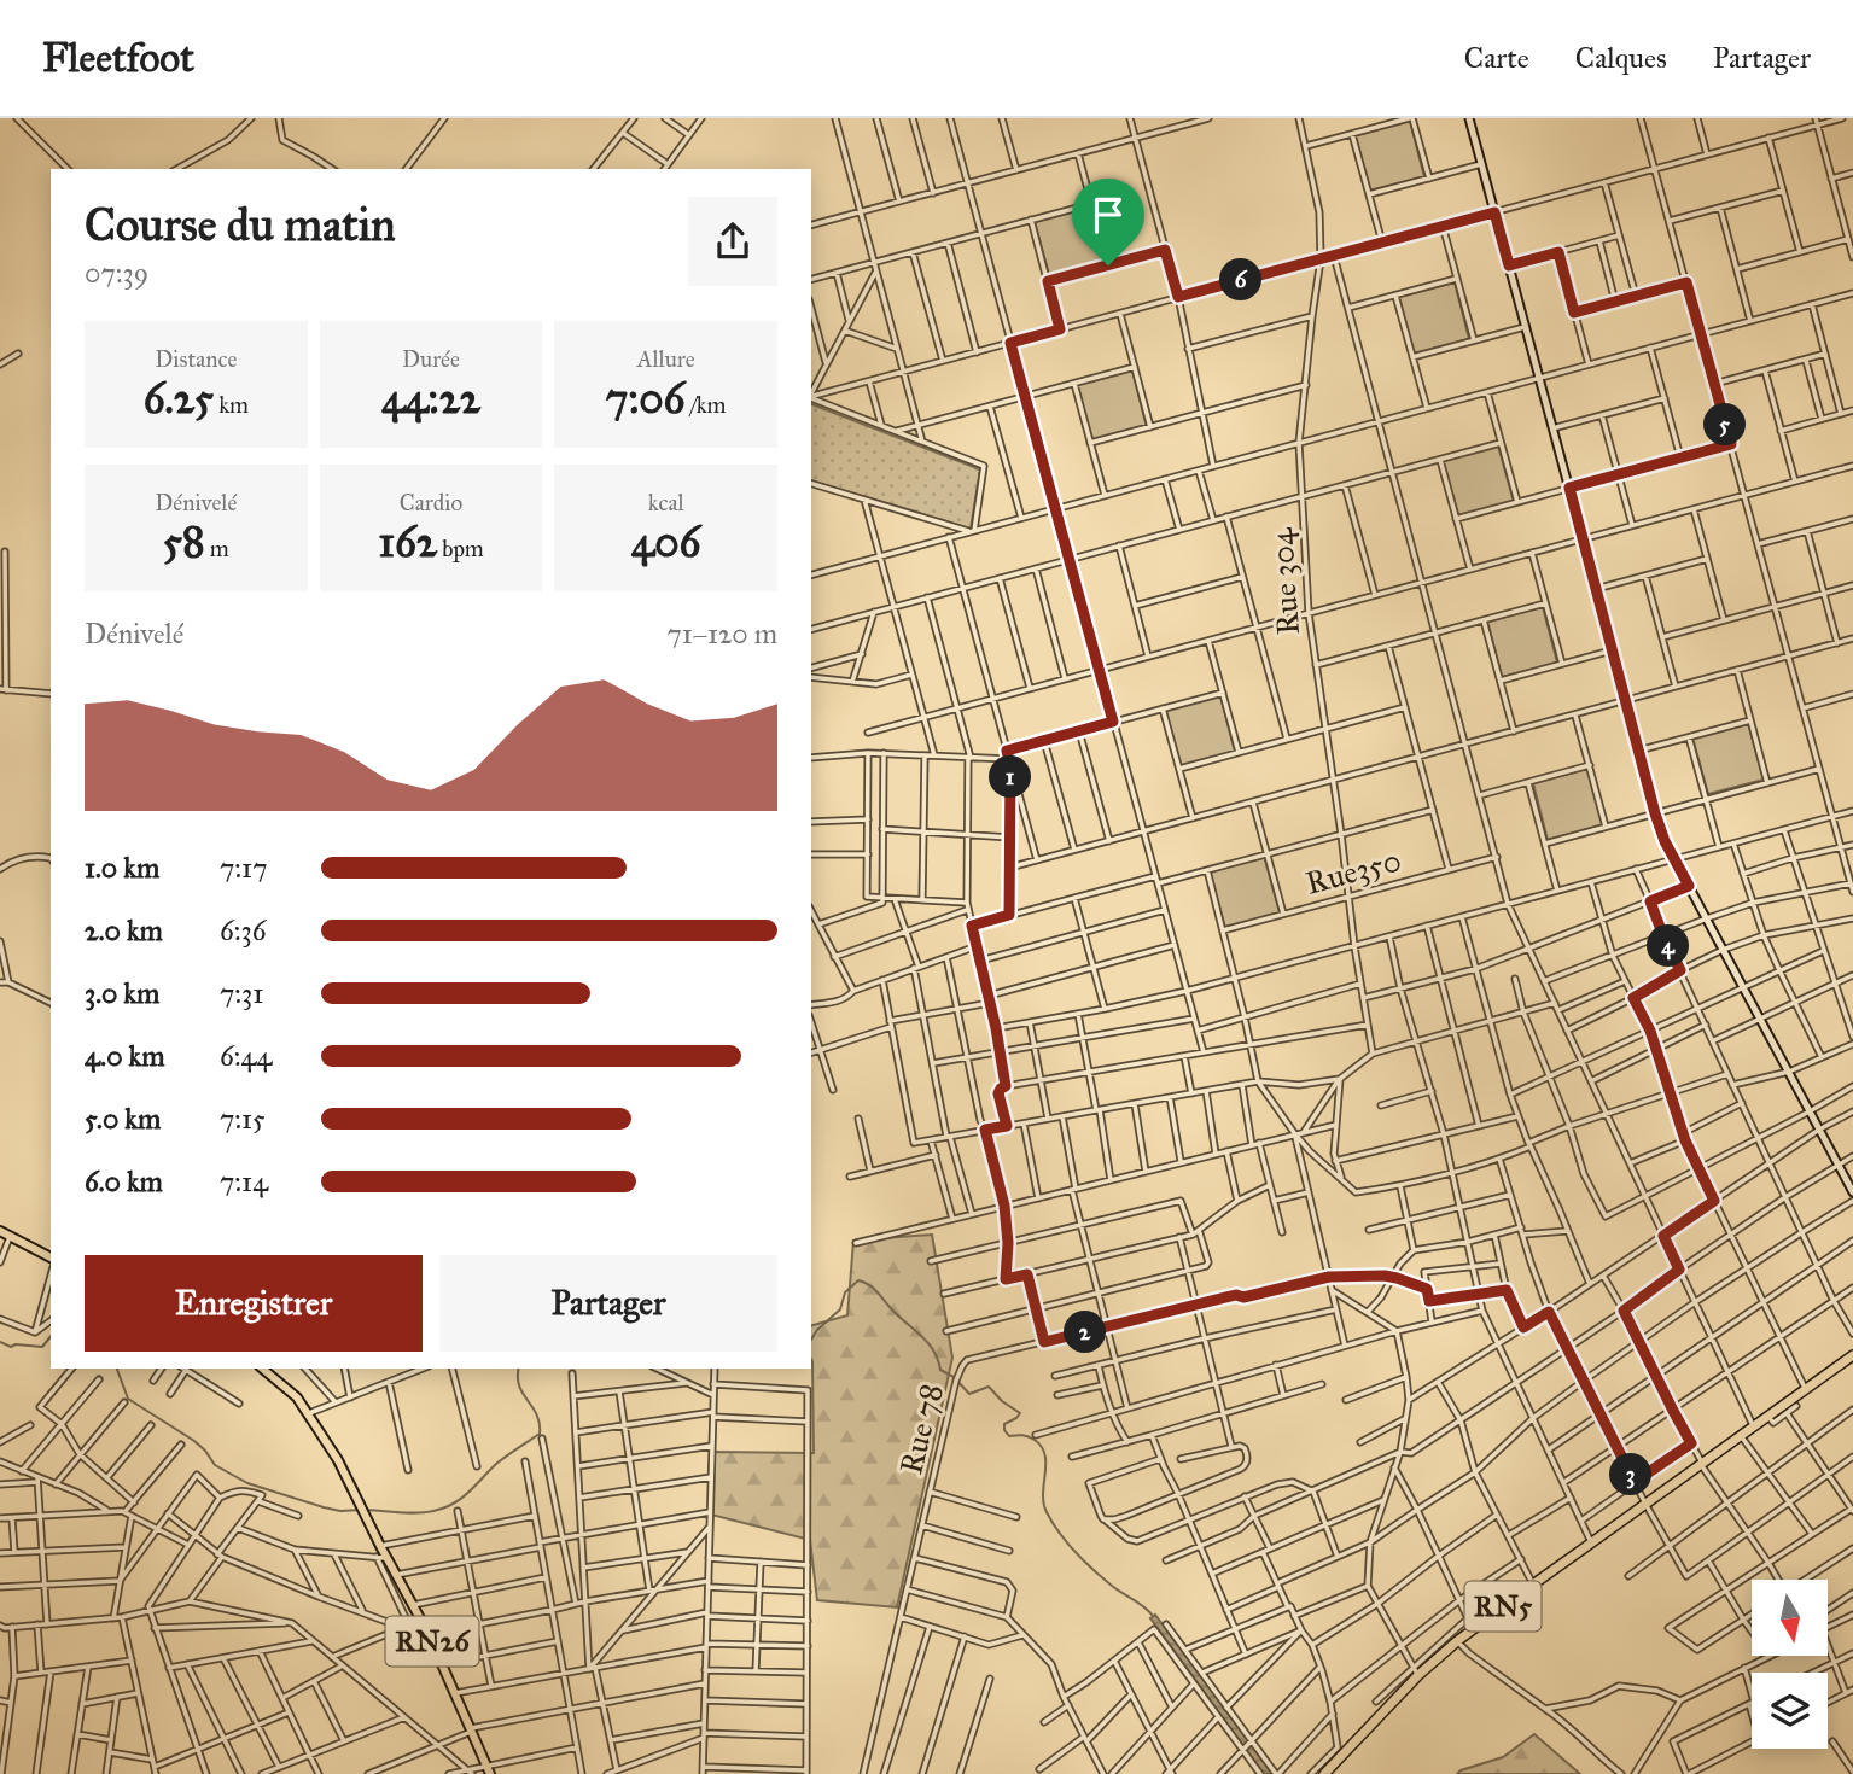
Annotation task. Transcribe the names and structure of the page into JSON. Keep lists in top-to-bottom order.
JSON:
{
  "streets": {
    "highway": ["RN5"],
    "main road": ["RN26"],
    "street": ["Rue 304", "Rue350", "Rue 78"]
  },
  "crossings": [
    ["Rue 304", "Rue350"]
  ],
  "north": "bottom",
  "page": {
    "header": "Fleetfoot",
    "nav": ["Carte", "Calques", "Partager"],
    "heading": ["Course du matin", "07:39"],
    "pins": [
      "6",
      "5",
      "1",
      "4",
      "2",
      "3"
    ],
    "stats": [
      ["Distance", "6.25 km"],
      ["Durée", "44:22"],
      ["Allure", "7:06 /km"],
      ["Dénivelé", "58 m"],
      ["Cardio", "162 bpm"],
      ["kcal", "406"]
    ],
    "chart": ["Dénivelé", "71–120 m"],
    "list": [
      {
        "name": "1.0 km",
        "note": "7:17"
      },
      {
        "name": "2.0 km",
        "note": "6:36"
      },
      {
        "name": "3.0 km",
        "note": "7:31"
      },
      {
        "name": "4.0 km",
        "note": "6:44"
      },
      {
        "name": "5.0 km",
        "note": "7:15"
      },
      {
        "name": "6.0 km",
        "note": "7:14"
      }
    ],
    "buttons": ["Enregistrer", "Partager"]
  }
}
